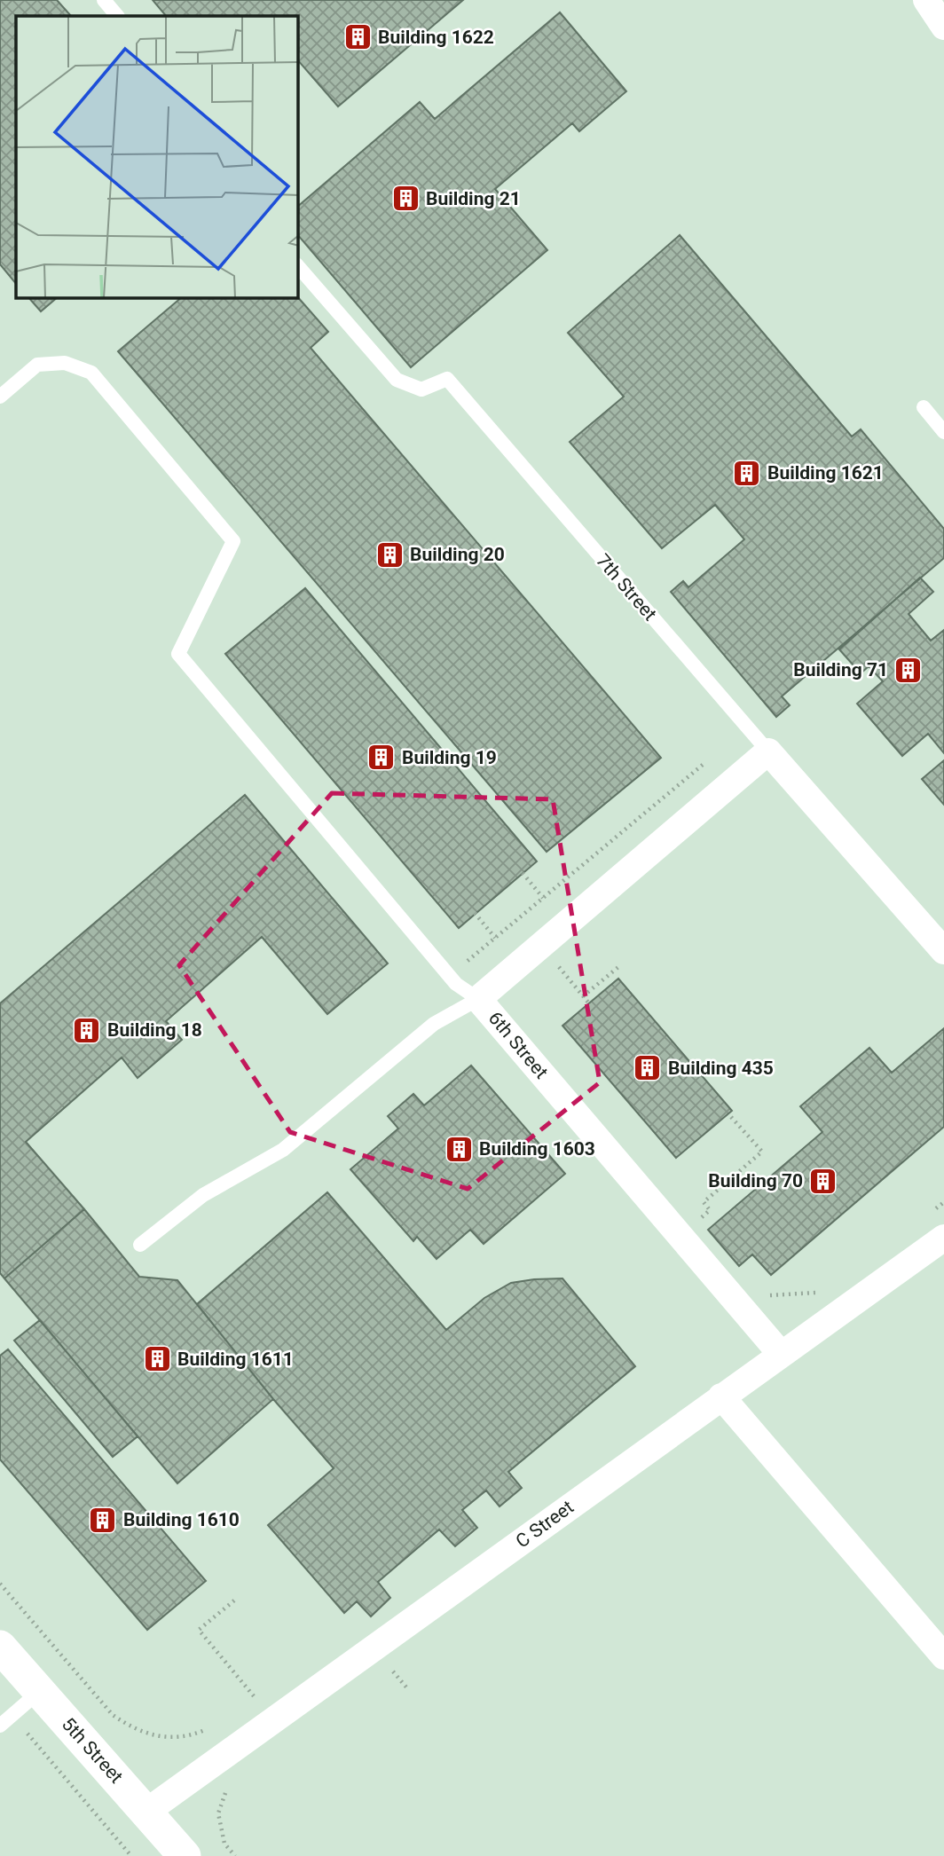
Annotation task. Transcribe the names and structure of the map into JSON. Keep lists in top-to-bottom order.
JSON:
{
  "streets": {
    "street": [
      "7th Street",
      "6th Street",
      "C Street",
      "5th Street"
    ]
  },
  "crossings": [
    ["7th Street", "6th Street"],
    ["6th Street", "C Street"],
    ["C Street", "5th Street"]
  ],
  "places": {
    "building": [
      "Building 1622",
      "Building 21",
      "Building 1621",
      "Building 20",
      "Building 71",
      "Building 19",
      "Building 18",
      "Building 435",
      "Building 1603",
      "Building 70",
      "Building 1611",
      "Building 1610"
    ]
  }
}
